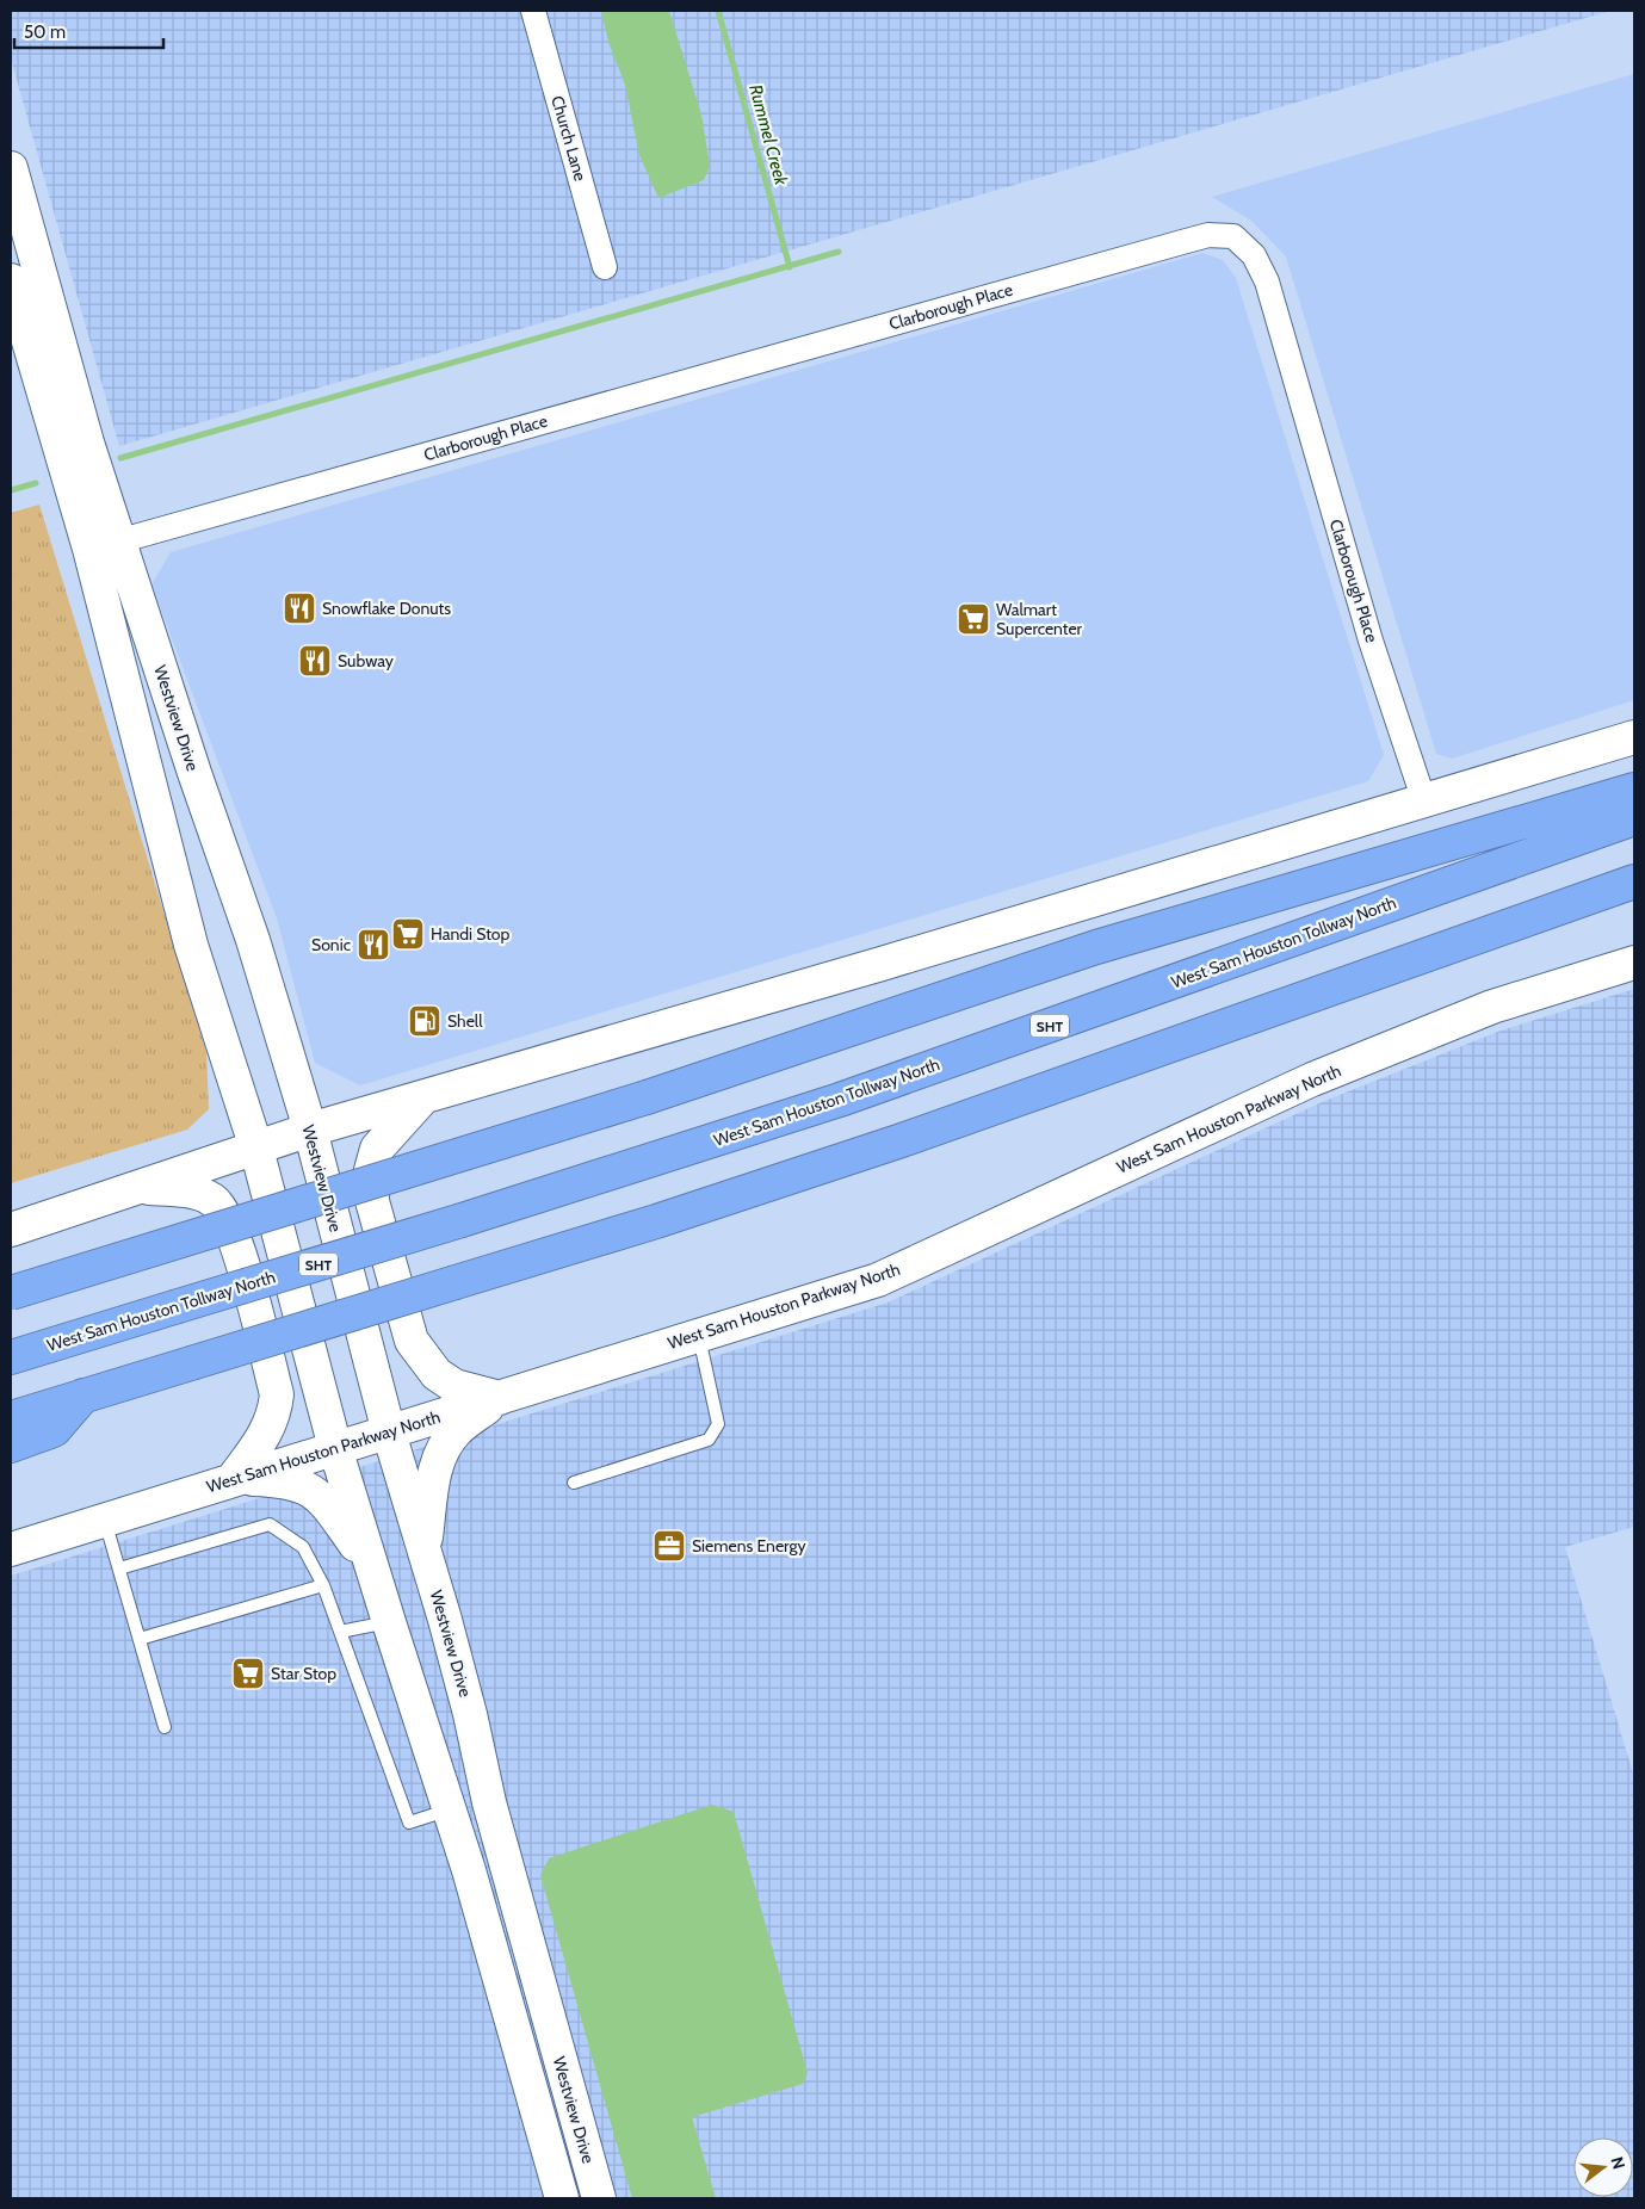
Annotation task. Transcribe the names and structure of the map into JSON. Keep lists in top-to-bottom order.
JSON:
{
  "streets": {
    "highway": ["West Sam Houston Tollway North", "SHT"],
    "main road": ["Westview Drive", "West Sam Houston Parkway North"],
    "street": ["Church Lane", "Clarborough Place"]
  },
  "crossings": [
    ["Clarborough Place", "Westview Drive"],
    ["Westview Drive", "West Sam Houston Parkway North"]
  ],
  "water": ["Rummel Creek"],
  "places": {
    "restaurant": ["Snowflake Donuts", "Subway", "Sonic"],
    "supermarket": ["Walmart Supercenter", "Handi Stop", "Star Stop"],
    "fuel station": ["Shell"],
    "office": ["Siemens Energy"]
  },
  "scale_bar": "50 m",
  "north": "right"
}
